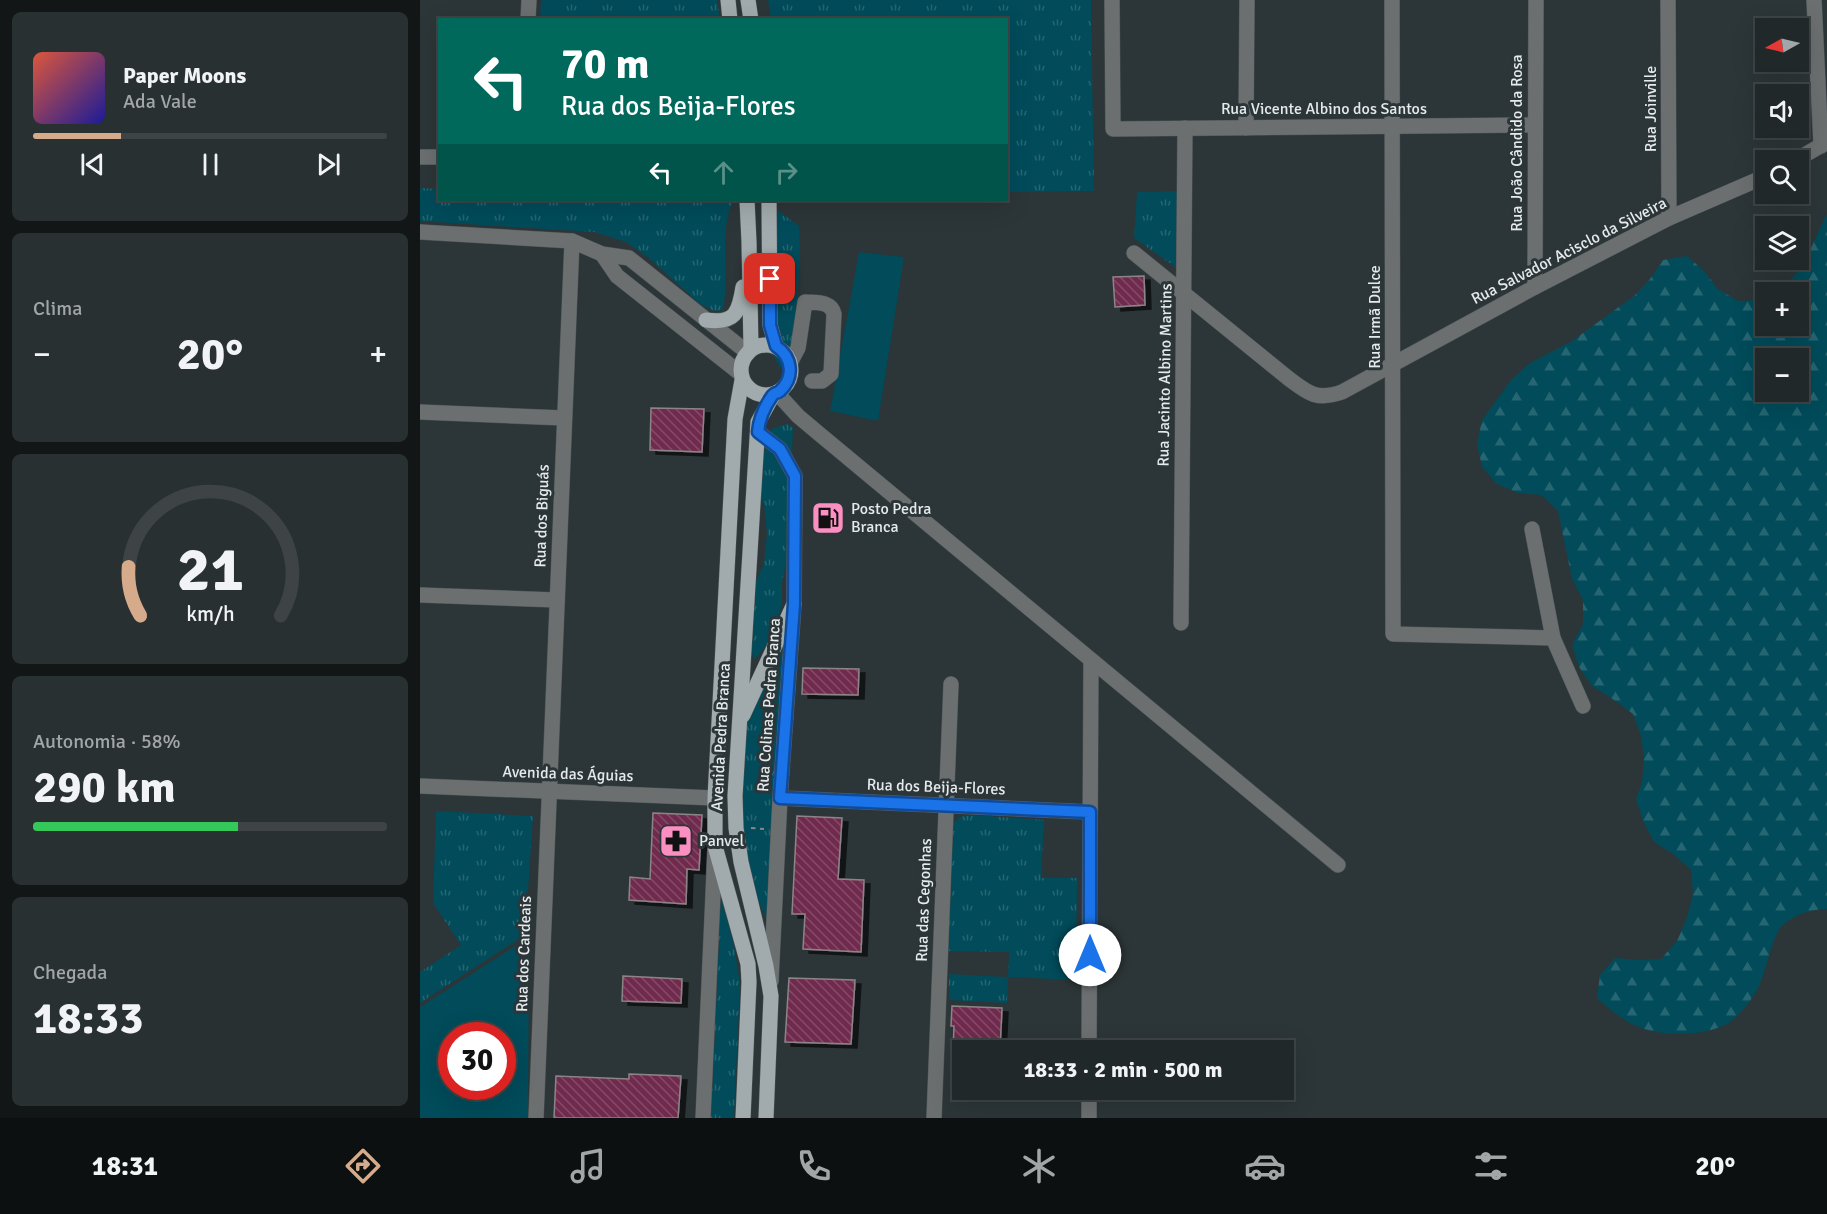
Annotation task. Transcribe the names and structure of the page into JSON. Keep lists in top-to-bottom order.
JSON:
{
  "streets": {
    "main road": ["Avenida Pedra Branca"],
    "street": [
      "Rua Vicente Albino dos Santos",
      "Rua Joinville",
      "Rua João Cândido da Rosa",
      "Rua Salvador Acisclo da Silveira",
      "Rua Irmã Dulce",
      "Rua Jacinto Albino Martins",
      "Rua dos Biguás",
      "Rua Colinas Pedra Branca",
      "Avenida das Águias",
      "Rua dos Beija-Flores",
      "Rua das Cegonhas",
      "Rua dos Cardeais"
    ]
  },
  "crossings": [
    ["Rua Vicente Albino dos Santos", "Rua João Cândido da Rosa"],
    ["Rua Vicente Albino dos Santos", "Rua Irmã Dulce"],
    ["Rua Vicente Albino dos Santos", "Rua Jacinto Albino Martins"],
    ["Rua Joinville", "Rua Salvador Acisclo da Silveira"],
    ["Rua João Cândido da Rosa", "Rua Salvador Acisclo da Silveira"],
    ["Rua Salvador Acisclo da Silveira", "Rua Irmã Dulce"],
    ["Rua Salvador Acisclo da Silveira", "Rua Jacinto Albino Martins"],
    ["Rua dos Biguás", "Avenida das Águias"],
    ["Rua dos Biguás", "Rua dos Cardeais"],
    ["Rua Colinas Pedra Branca", "Avenida Pedra Branca"],
    ["Rua Colinas Pedra Branca", "Rua dos Beija-Flores"],
    ["Avenida Pedra Branca", "Avenida das Águias"],
    ["Avenida das Águias", "Rua dos Cardeais"],
    ["Rua dos Beija-Flores", "Rua das Cegonhas"]
  ],
  "places": {
    "fuel station": ["Posto Pedra Branca"],
    "pharmacy": ["Panvel"]
  },
  "north": "left",
  "page": {
    "map_buttons": ["+", "−"],
    "turn": ["70 m", "Rua dos Beija-Flores"],
    "song": ["Paper Moons", "Ada Vale"],
    "tile": [
      "Clima",
      ["Autonomia · 58%", "290 km"],
      ["Chegada", "18:33"]
    ],
    "heat": ["−", "20°", "+"],
    "limit": "30",
    "trip": "18:33 · 2 min · 500 m",
    "tabs": ["18:31", "20°"],
    "gauge": ["21", "km/h"]
  }
}
